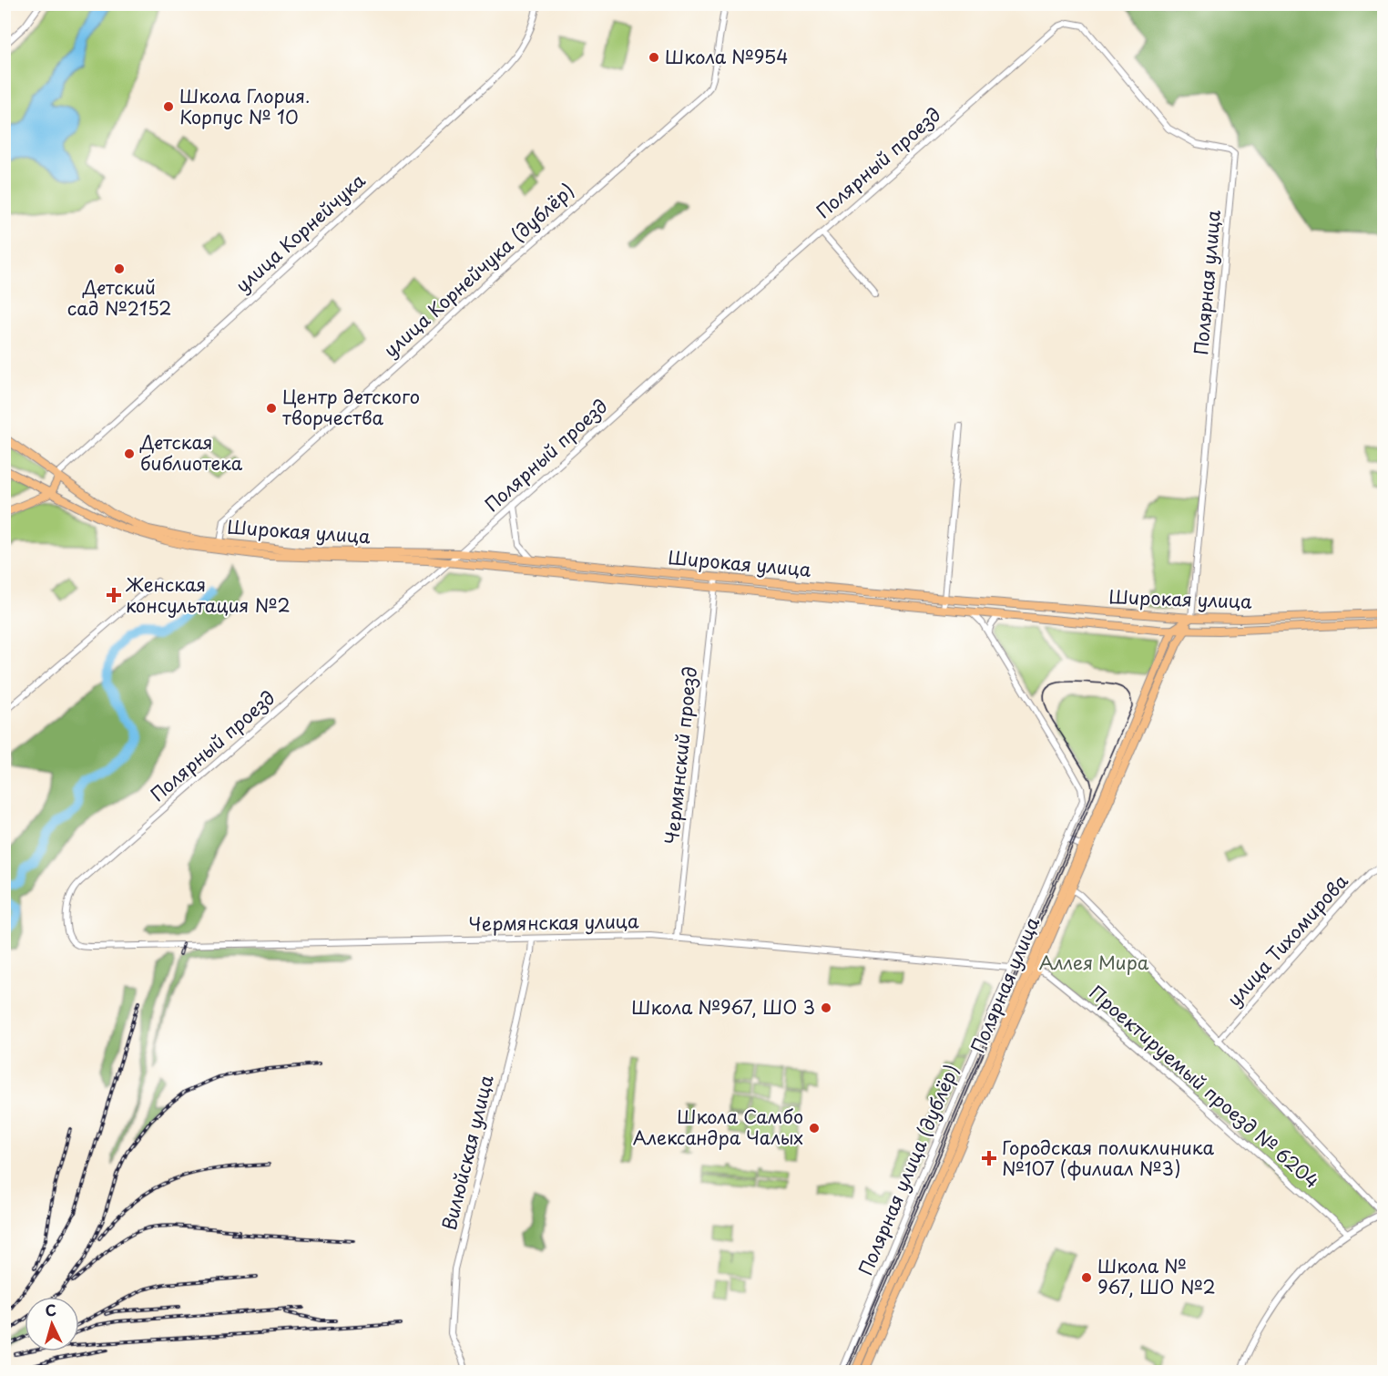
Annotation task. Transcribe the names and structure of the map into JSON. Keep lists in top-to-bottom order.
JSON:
{
  "streets": {
    "main road": ["Полярная улица", "Широкая улица"],
    "street": [
      "Полярный проезд",
      "улица Корнейчука",
      "улица Корнейчука (дублёр)",
      "Чермянский проезд",
      "Чермянская улица",
      "улица Тихомирова",
      "Проектируемый проезд № 6204",
      "Вилюйская улица",
      "Полярная улица (дублёр)"
    ]
  },
  "crossings": [
    ["Полярный проезд", "Полярная улица"],
    ["Полярный проезд", "Широкая улица"],
    ["Полярный проезд", "Чермянская улица"],
    ["улица Корнейчука", "Широкая улица"],
    ["улица Корнейчука (дублёр)", "Широкая улица"],
    ["Полярная улица", "Широкая улица"],
    ["Полярная улица", "Чермянская улица"],
    ["Полярная улица", "Проектируемый проезд № 6204"],
    ["Широкая улица", "Чермянский проезд"],
    ["Чермянский проезд", "Чермянская улица"],
    ["Чермянская улица", "Проектируемый проезд № 6204"],
    ["Чермянская улица", "Вилюйская улица"],
    ["Чермянская улица", "Полярная улица (дублёр)"]
  ],
  "parks": ["Аллея Мира"],
  "places": {
    "other": [
      "Школа №954",
      "Школа Глория. Корпус № 10",
      "Детский сад №2152",
      "Центр детского творчества",
      "Детская библиотека",
      "Школа №967, ШО 3",
      "Школа Самбо Александра Чалых",
      "Школа № 967, ШО №2"
    ],
    "health": ["Женская консультация №2", "Городская поликлиника №107 (филиал №3)"]
  },
  "north": "top"
}
